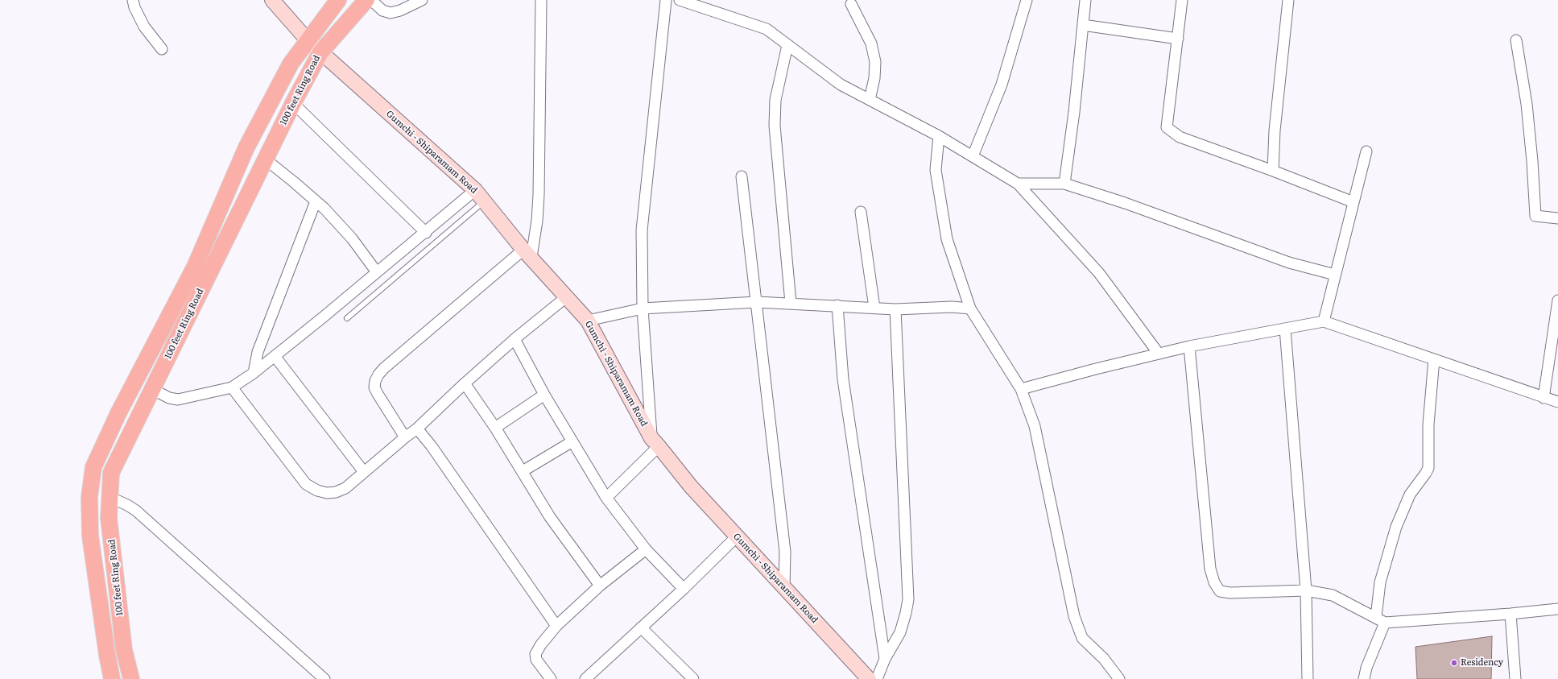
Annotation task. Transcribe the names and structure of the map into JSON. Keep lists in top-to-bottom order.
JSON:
{
  "streets": {
    "main road": ["100 feet Ring Road"],
    "street": ["Gumchi - Shiparamam Road"]
  },
  "crossings": [
    ["100 feet Ring Road", "Gumchi - Shiparamam Road"]
  ],
  "places": ["Residency"]
}
